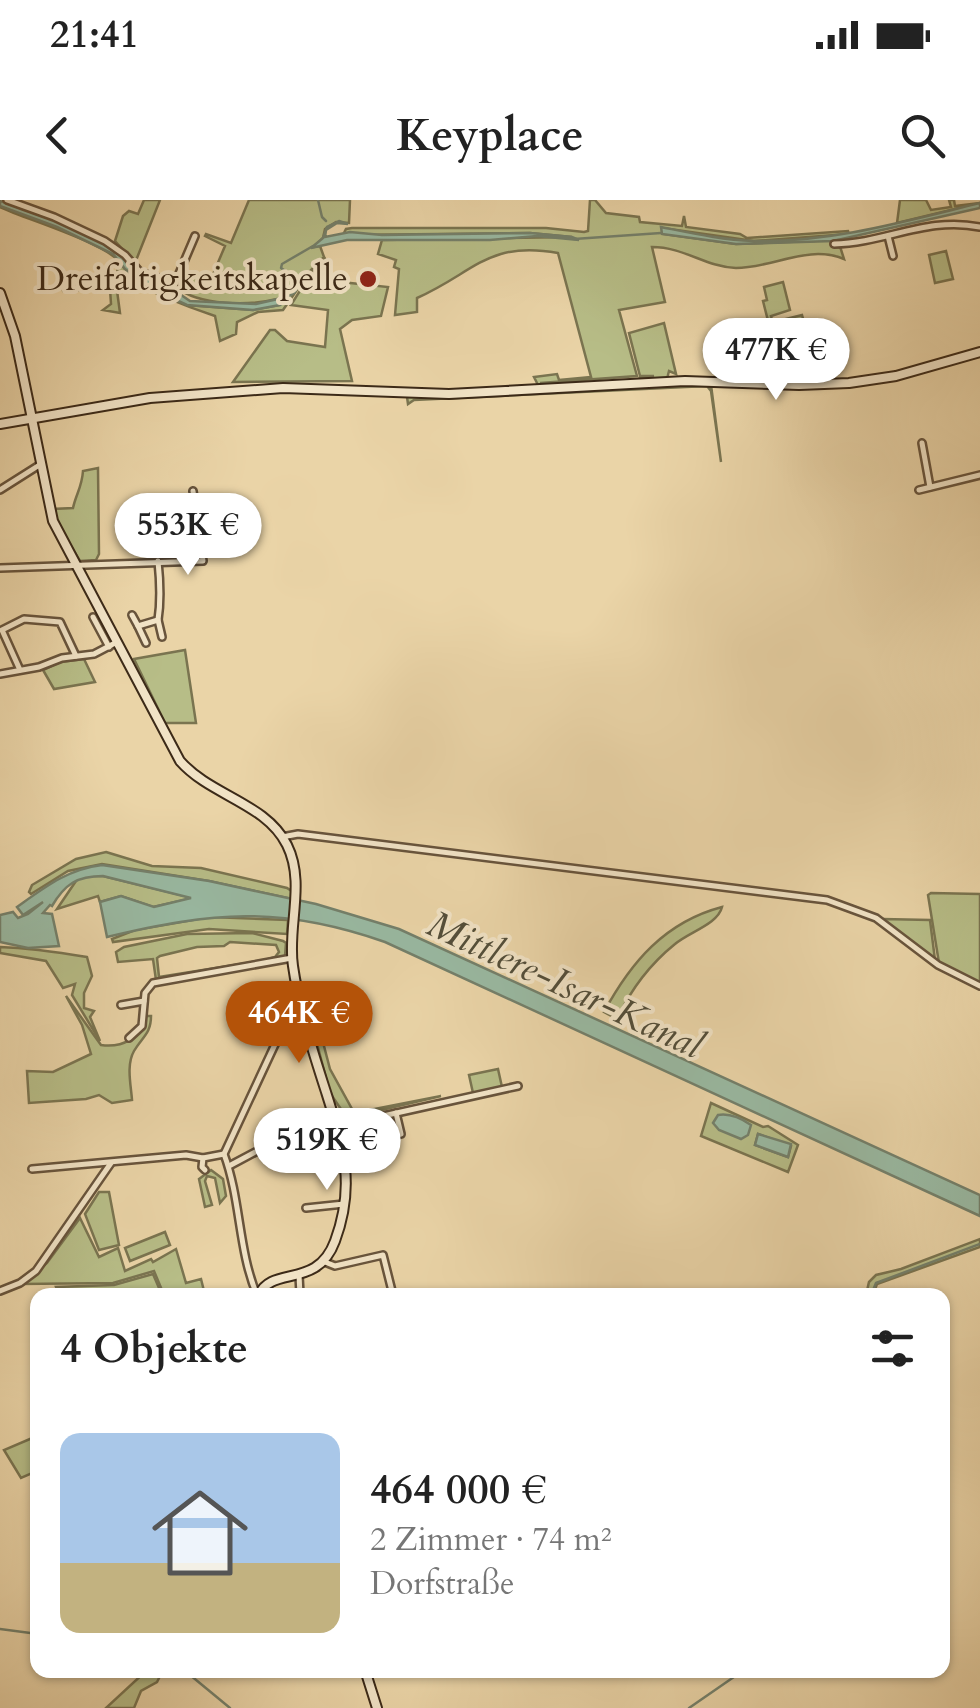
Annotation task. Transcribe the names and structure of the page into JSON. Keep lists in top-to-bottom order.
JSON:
{
  "water": ["Mittlere-Isar-Kanal"],
  "places": ["Dreifaltigkeitskapelle"],
  "page": {
    "status": "21:41",
    "header": "Keyplace",
    "price": [
      "477K €",
      "553K €",
      "464K €",
      "519K €"
    ],
    "heading": "4 Objekte",
    "list": [
      {
        "name": "464 000 €",
        "note": "2 Zimmer · 74 m² · Dorfstraße"
      }
    ]
  }
}
